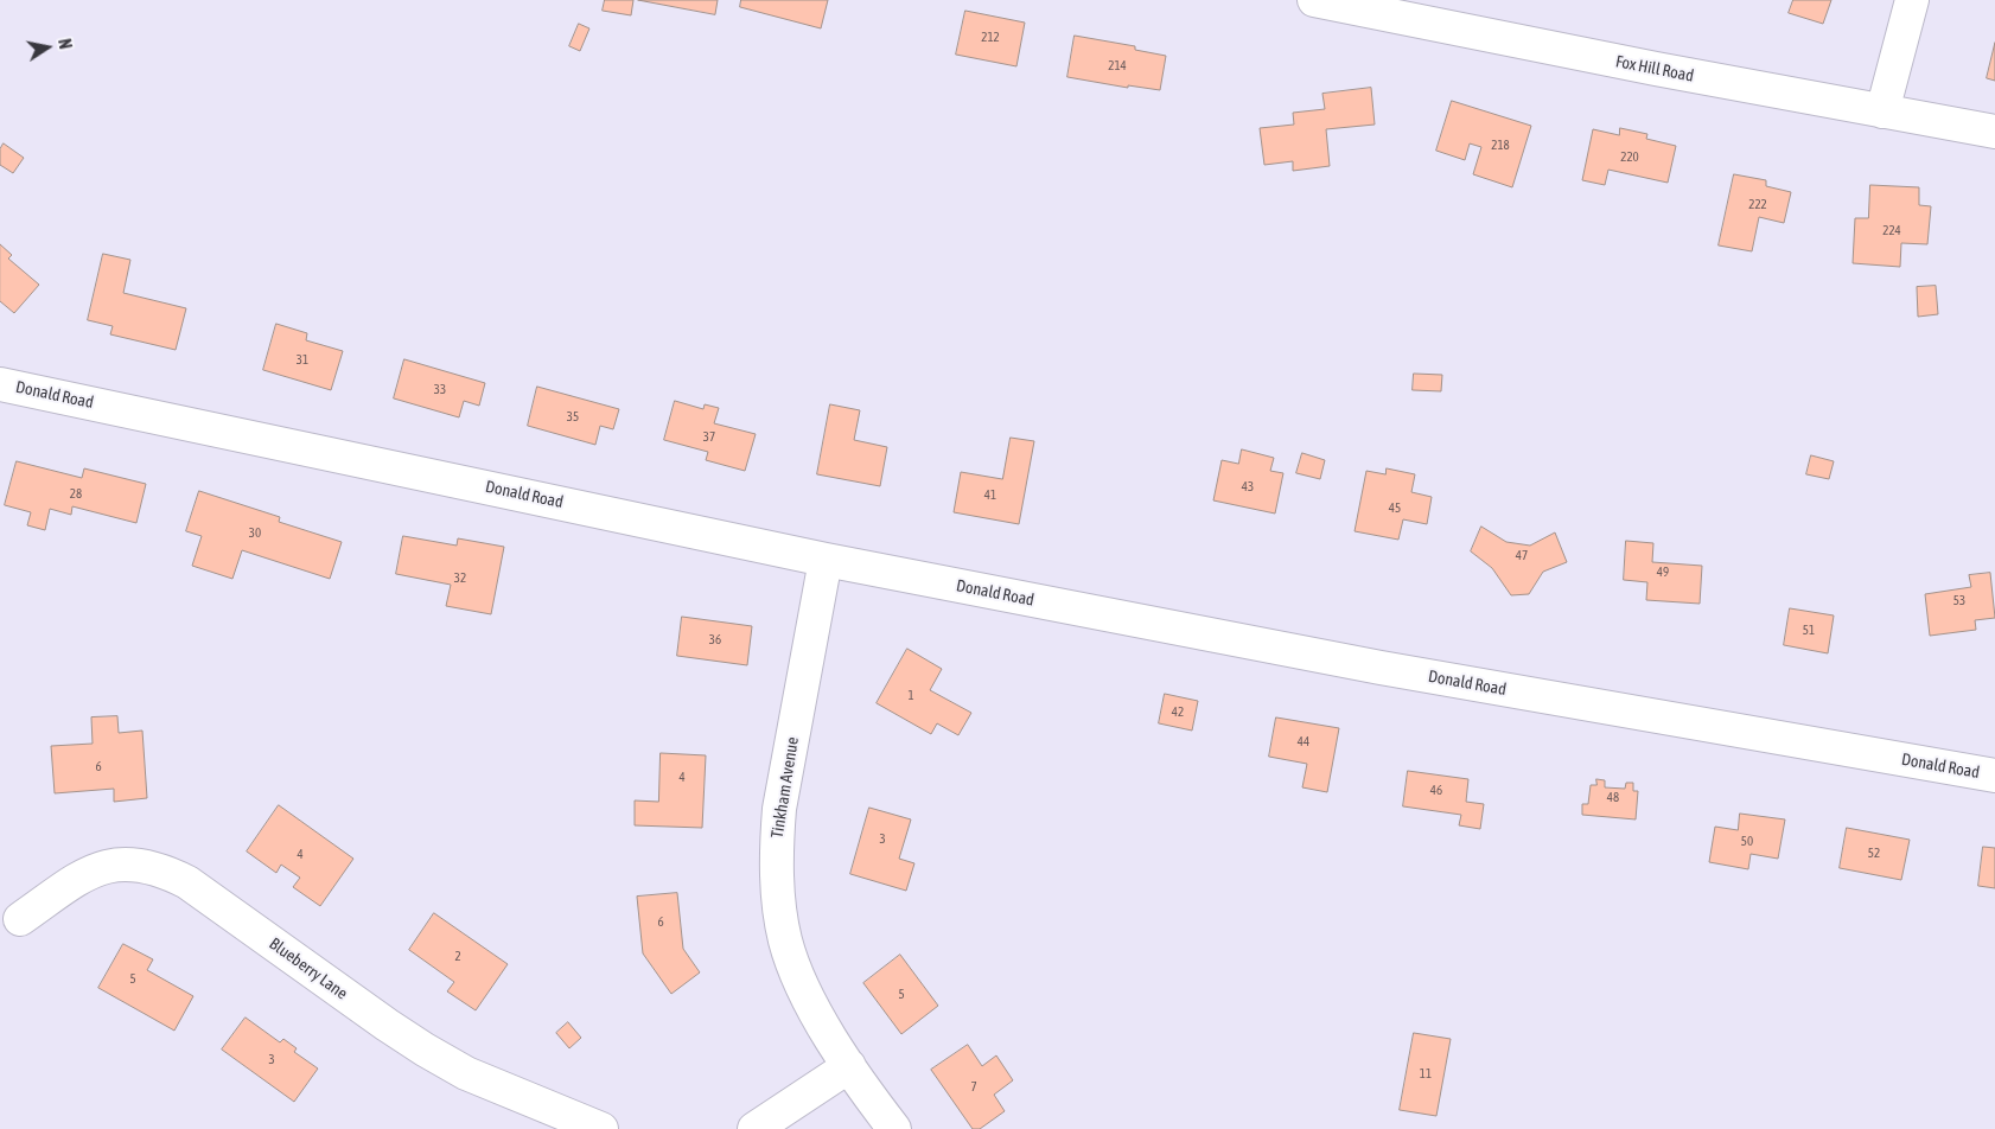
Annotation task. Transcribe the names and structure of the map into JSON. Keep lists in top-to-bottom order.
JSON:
{
  "streets": {
    "street": [
      "Fox Hill Road",
      "Donald Road",
      "Tinkham Avenue",
      "Blueberry Lane"
    ]
  },
  "crossings": [
    ["Donald Road", "Tinkham Avenue"]
  ],
  "house_numbers": [
    "212",
    "214",
    "218",
    "220",
    "222",
    "224",
    "31",
    "33",
    "35",
    "37",
    "43",
    "28",
    "41",
    "45",
    "30",
    "47",
    "49",
    "32",
    "53",
    "51",
    "36",
    "1",
    "42",
    "44",
    "6",
    "4",
    "46",
    "48",
    "3",
    "50",
    "52",
    "4",
    "6",
    "2",
    "5",
    "5",
    "3",
    "11",
    "7"
  ],
  "north": "right"
}
